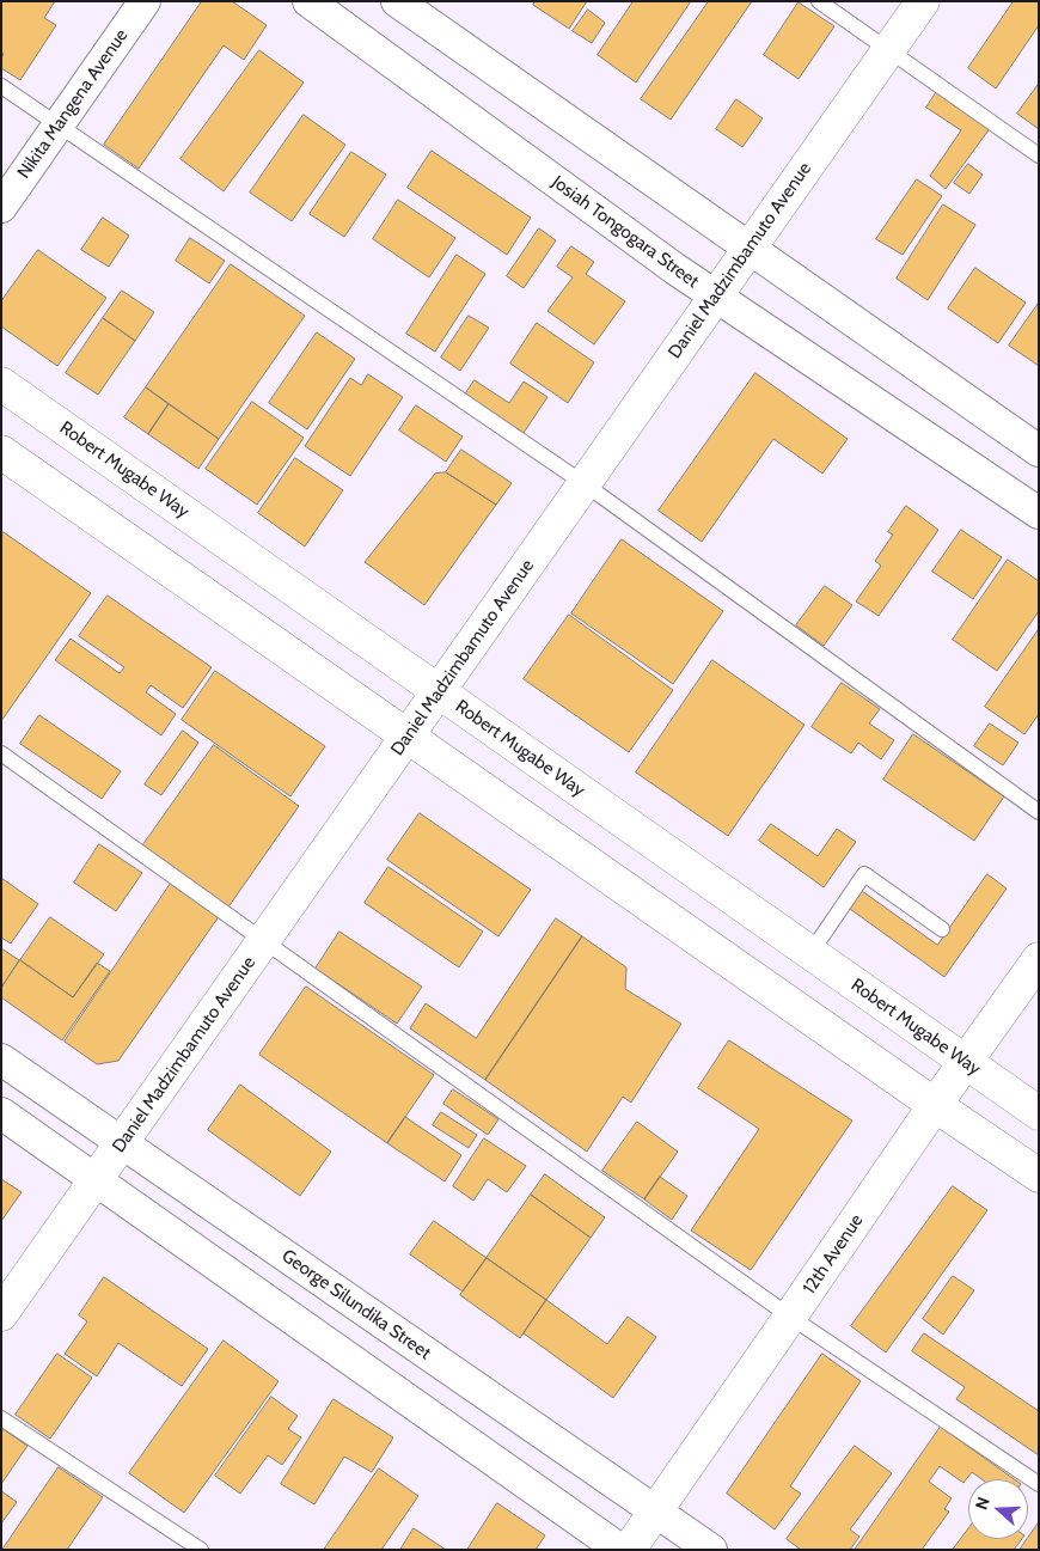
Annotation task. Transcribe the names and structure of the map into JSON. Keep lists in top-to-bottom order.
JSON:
{
  "streets": {
    "main road": ["Daniel Madzimbamuto Avenue", "Robert Mugabe Way", "12th Avenue"],
    "street": ["Nikita Mangena Avenue", "Josiah Tongogara Street", "George Silundika Street"]
  },
  "crossings": [
    ["Josiah Tongogara Street", "Daniel Madzimbamuto Avenue"],
    ["Daniel Madzimbamuto Avenue", "Robert Mugabe Way"],
    ["Daniel Madzimbamuto Avenue", "George Silundika Street"],
    ["Robert Mugabe Way", "12th Avenue"],
    ["12th Avenue", "George Silundika Street"]
  ],
  "north": "left"
}
